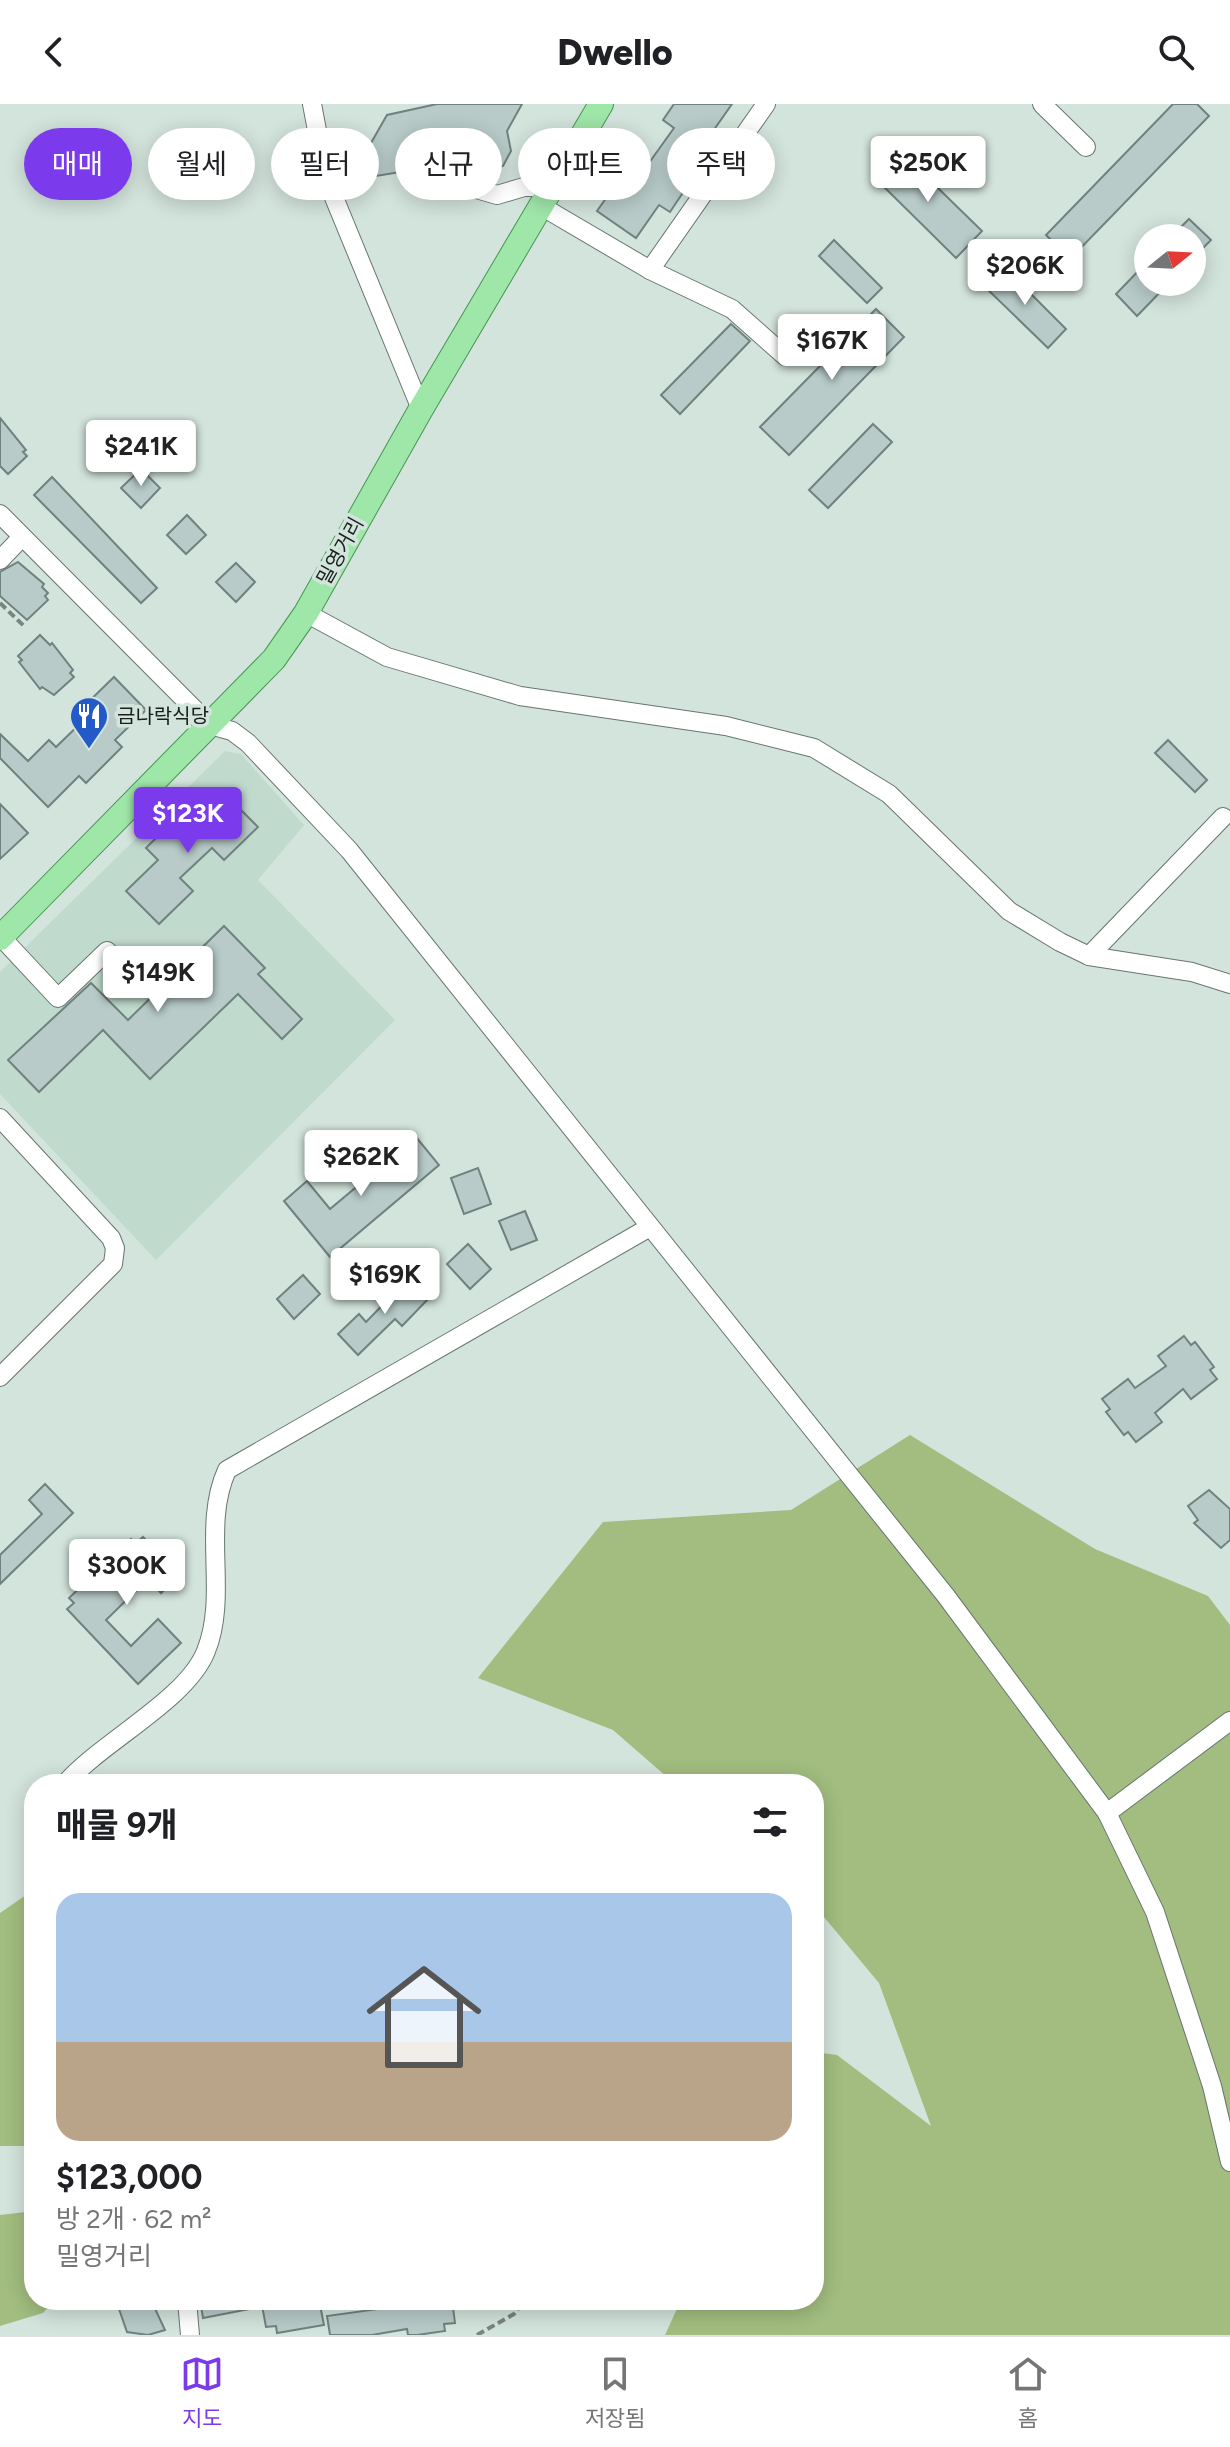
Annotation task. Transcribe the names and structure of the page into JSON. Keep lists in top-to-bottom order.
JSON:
{
  "streets": {
    "main road": ["밀영거리"]
  },
  "places": {
    "restaurant": ["금나락식당"]
  },
  "north": "right",
  "page": {
    "header": "Dwello",
    "chip": [
      "매매",
      "월세",
      "필터",
      "신규",
      "아파트",
      "주택"
    ],
    "price": [
      "$250K",
      "$206K",
      "$167K",
      "$241K",
      "$123K",
      "$149K",
      "$262K",
      "$169K",
      "$300K"
    ],
    "heading": "매물 9개",
    "list": [
      {
        "name": "$123,000",
        "note": "방 2개 · 62 m² · 밀영거리"
      }
    ],
    "tabs": ["지도", "저장됨", "홈"]
  }
}
